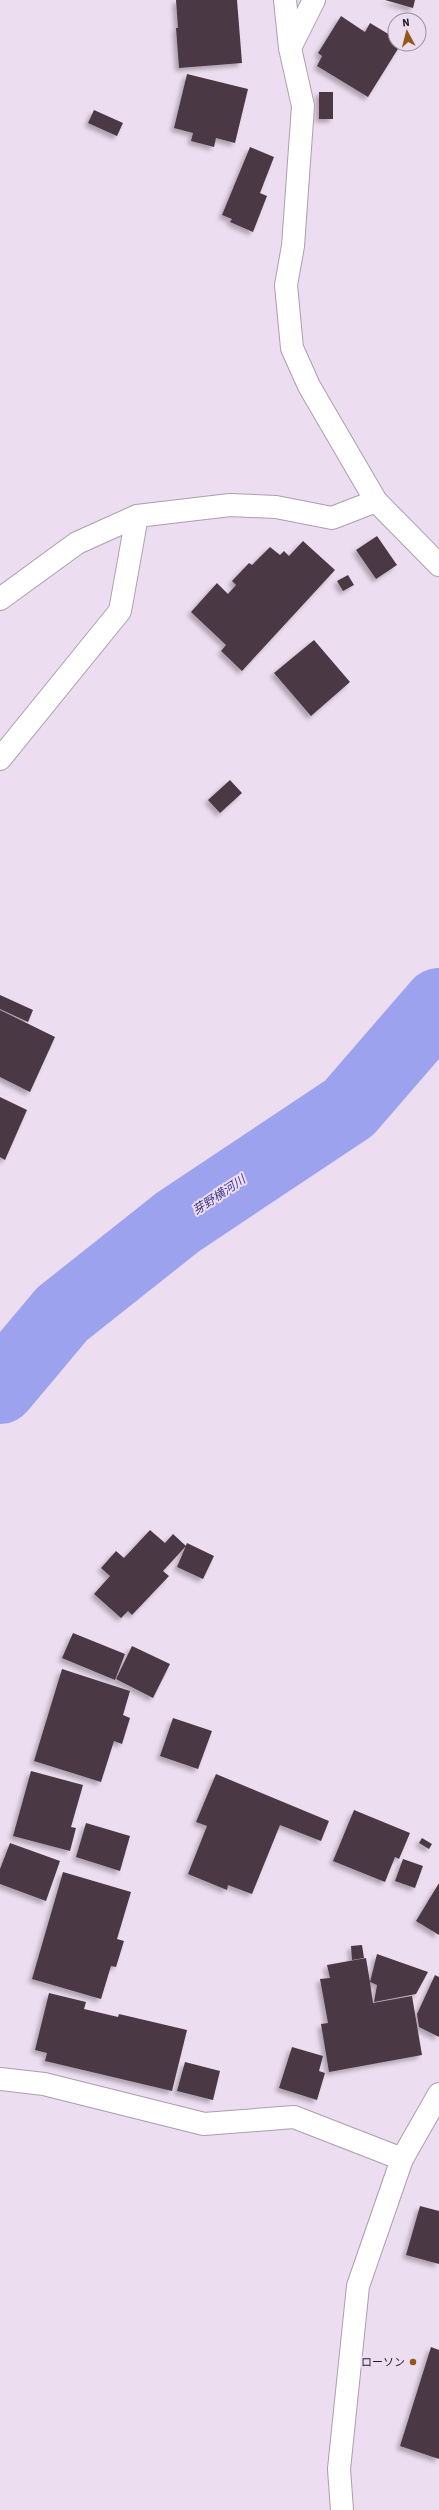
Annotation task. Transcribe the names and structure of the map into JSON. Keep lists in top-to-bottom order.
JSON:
{
  "water": ["芽野横河川"],
  "places": ["ローソン"],
  "north": "top"
}
